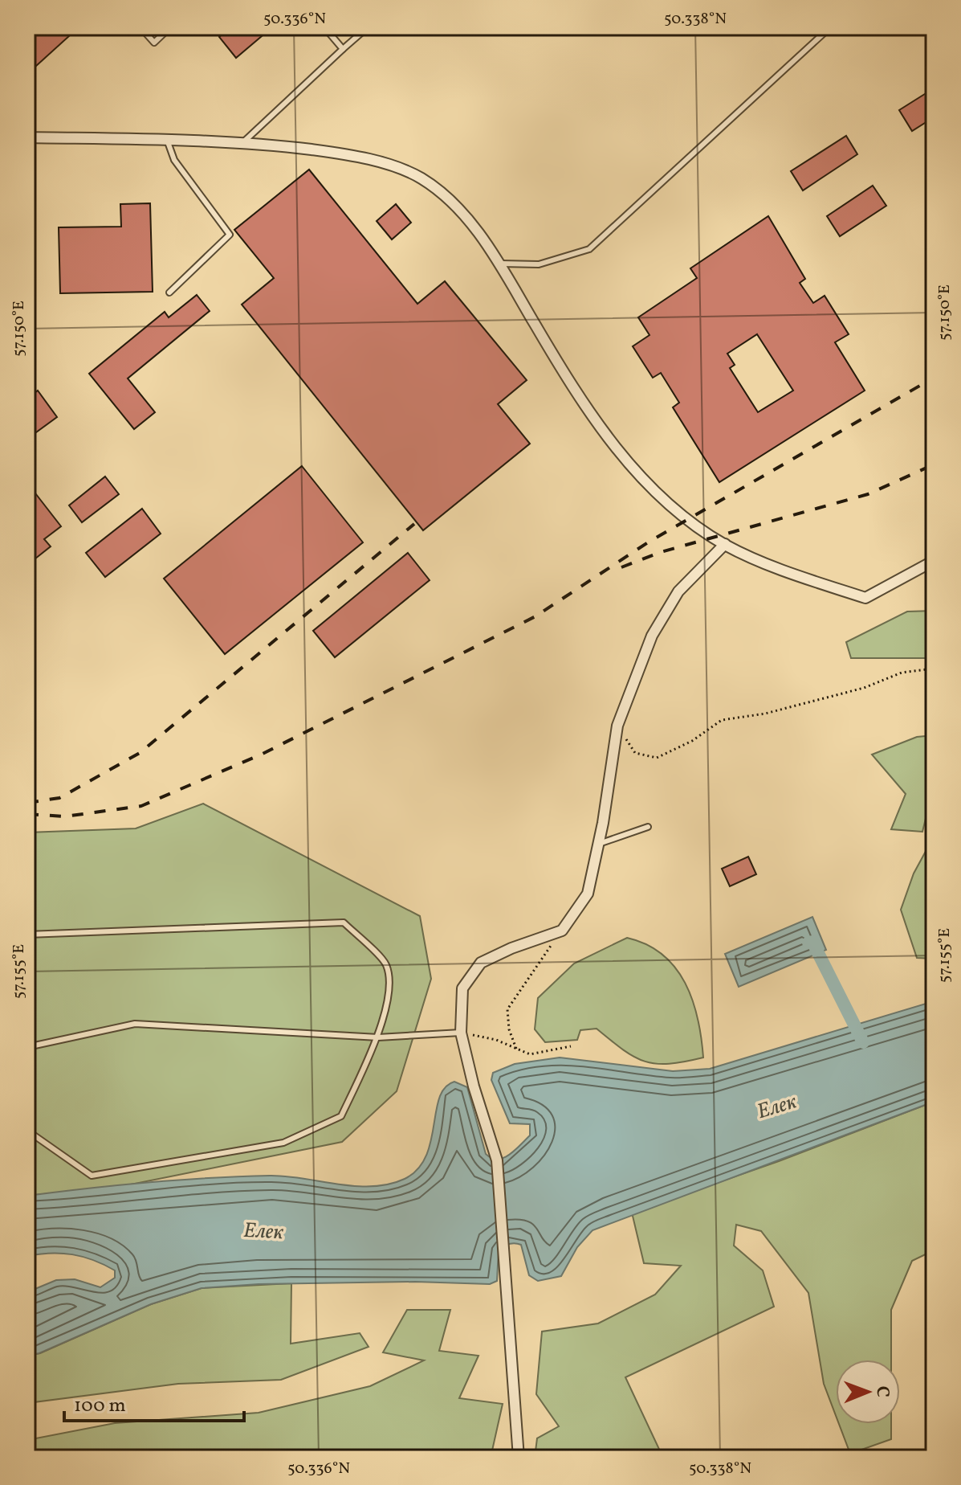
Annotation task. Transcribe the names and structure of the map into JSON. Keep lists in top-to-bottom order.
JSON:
{
  "water": ["Елек"],
  "scale_bar": "100 m",
  "north": "right",
  "coordinates": [
    "50.336°N",
    "50.338°N",
    "57.150°E",
    "57.155°E"
  ]
}
